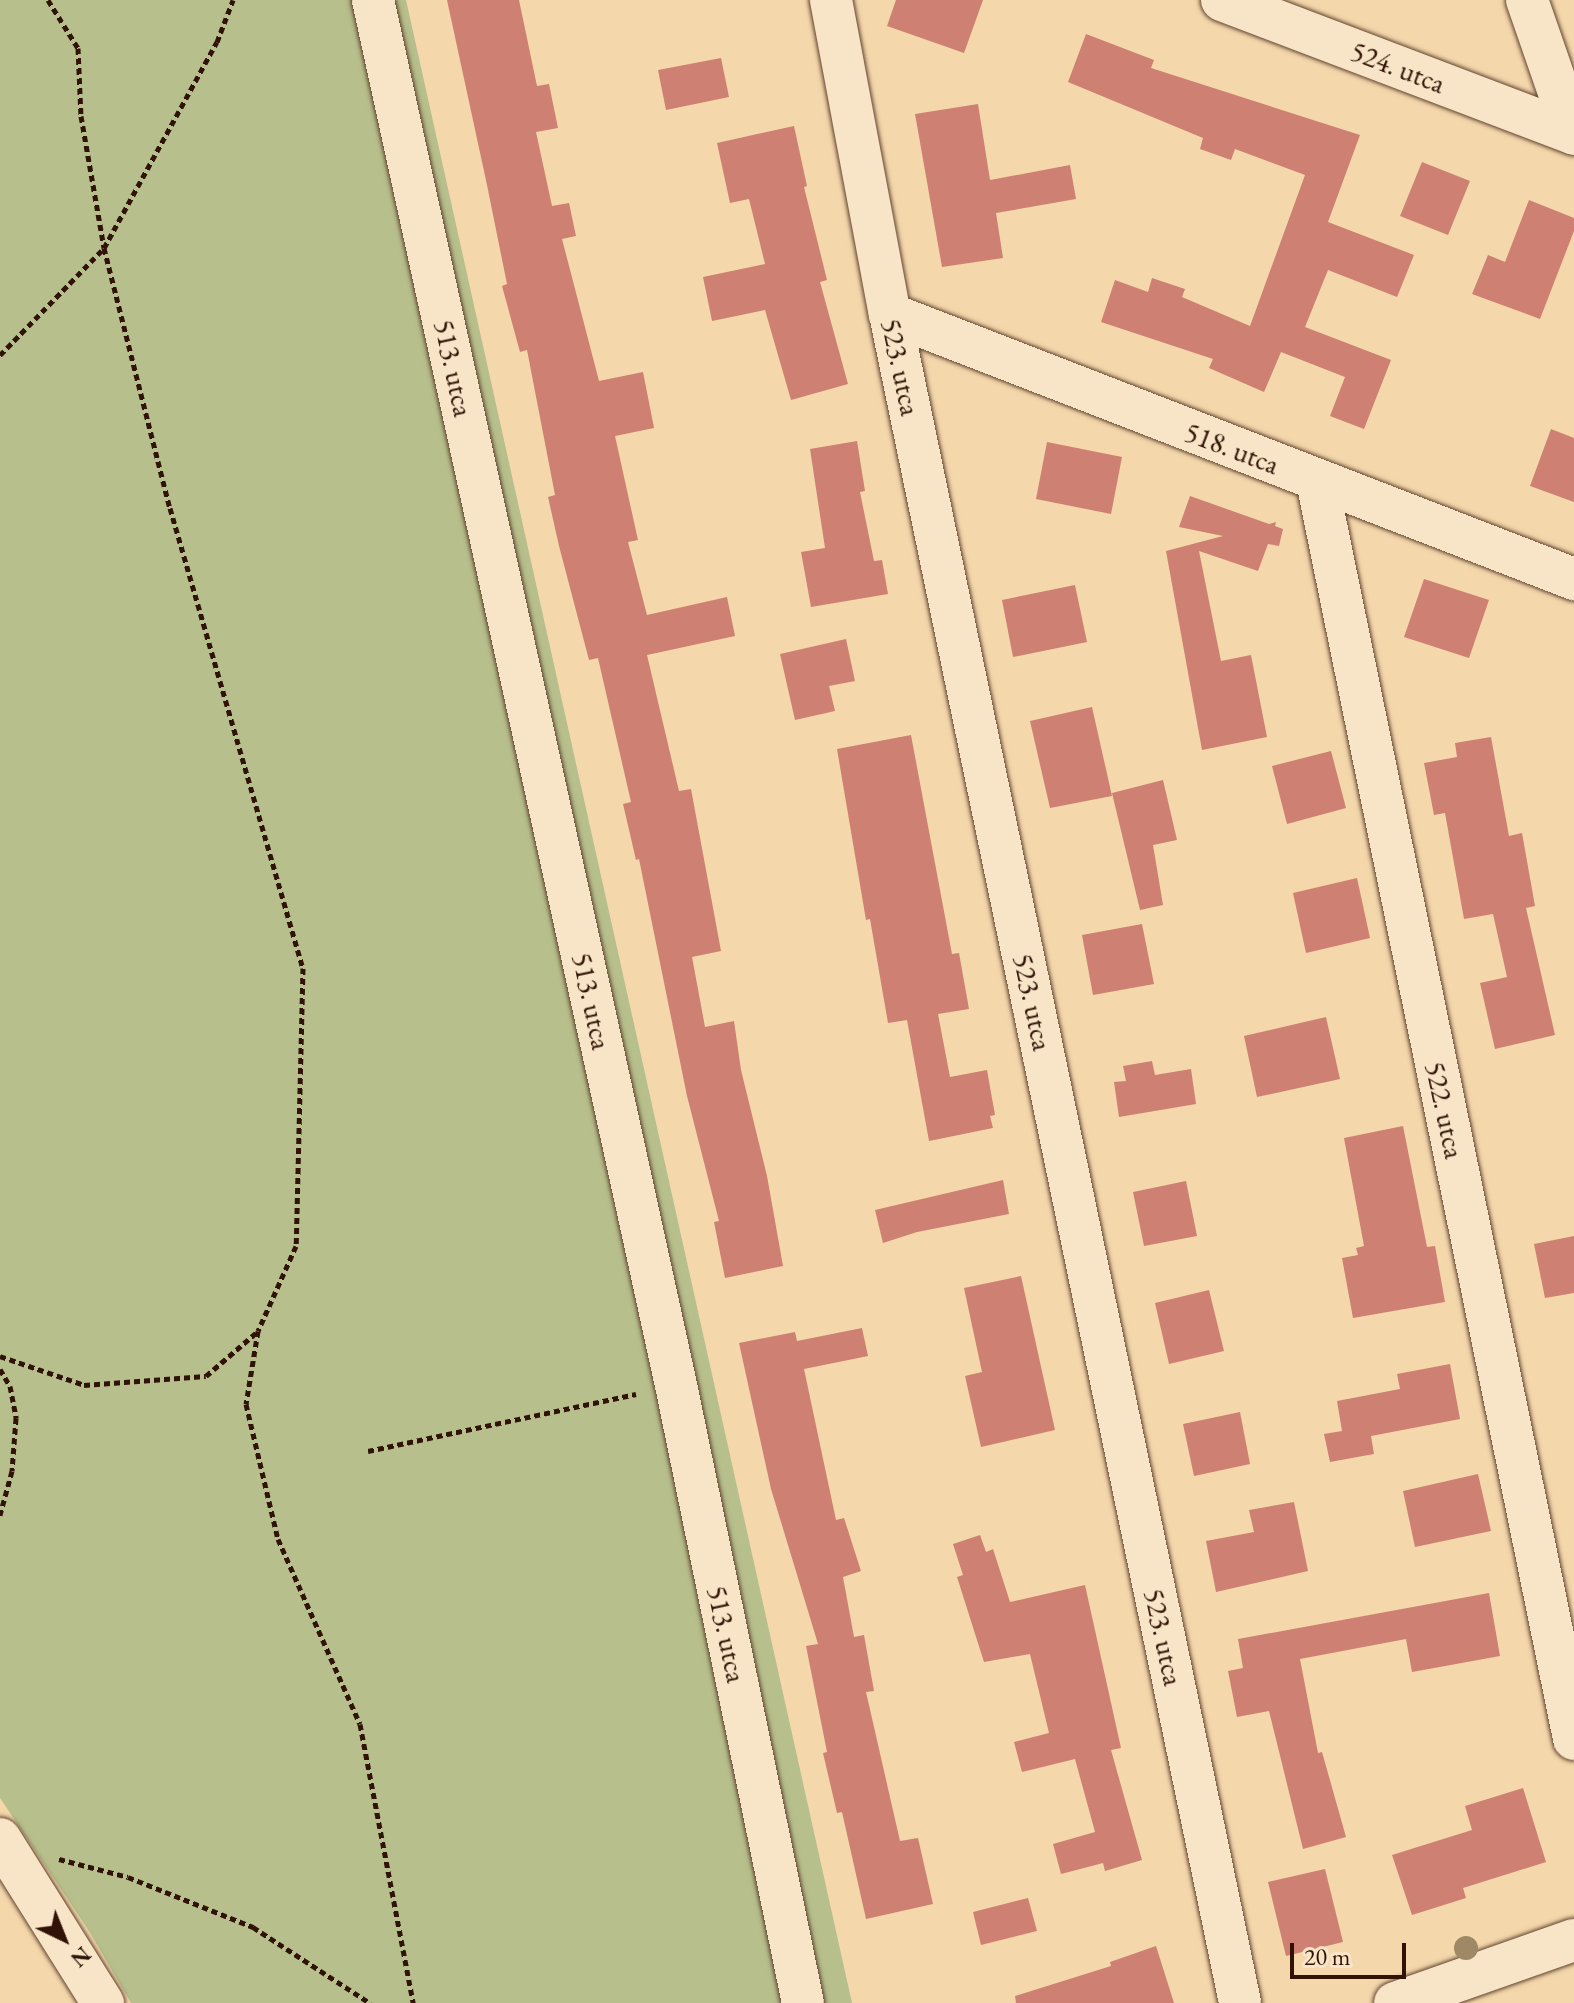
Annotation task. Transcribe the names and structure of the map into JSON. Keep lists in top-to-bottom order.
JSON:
{
  "streets": {
    "street": [
      "524. utca",
      "523. utca",
      "513. utca",
      "518. utca",
      "522. utca"
    ]
  },
  "crossings": [
    ["523. utca", "518. utca"],
    ["518. utca", "522. utca"]
  ],
  "scale_bar": "20 m",
  "north": "bottom right"
}
